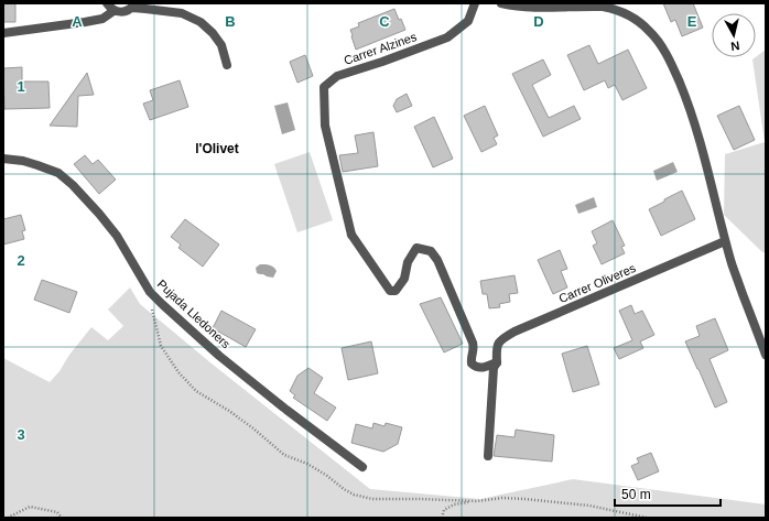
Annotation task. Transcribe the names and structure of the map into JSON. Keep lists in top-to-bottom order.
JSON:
{
  "streets": {
    "street": ["Carrer Alzines", "Carrer Oliveres", "Pujada Lledoners"]
  },
  "crossings": [
    ["Carrer Alzines", "Carrer Oliveres"]
  ],
  "districts": ["l'Olivet"],
  "scale_bar": "50 m",
  "north": "bottom",
  "grid": {
    "columns": [
      "A",
      "B",
      "C",
      "D",
      "E"
    ],
    "rows": ["1", "2", "3"]
  }
}
